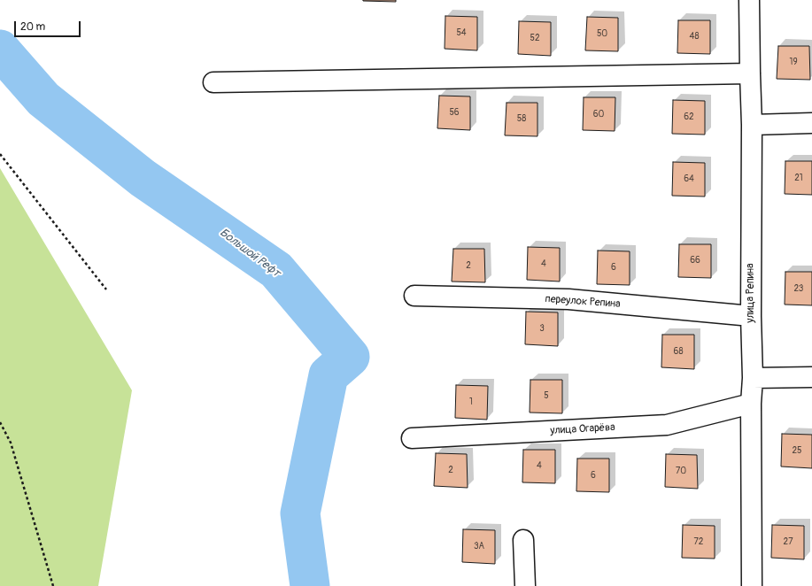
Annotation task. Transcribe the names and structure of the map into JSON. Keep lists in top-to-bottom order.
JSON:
{
  "streets": {
    "street": ["улица Репина", "переулок Репина", "улица Огарёва"]
  },
  "crossings": [
    ["улица Репина", "переулок Репина"],
    ["улица Репина", "улица Огарёва"]
  ],
  "water": ["Большой Рефт"],
  "house_numbers": [
    "54",
    "50",
    "48",
    "52",
    "19",
    "56",
    "60",
    "62",
    "58",
    "21",
    "64",
    "66",
    "4",
    "2",
    "6",
    "23",
    "3",
    "68",
    "5",
    "1",
    "25",
    "4",
    "2",
    "70",
    "6",
    "72",
    "27",
    "3А"
  ],
  "scale_bar": "20 m"
}
